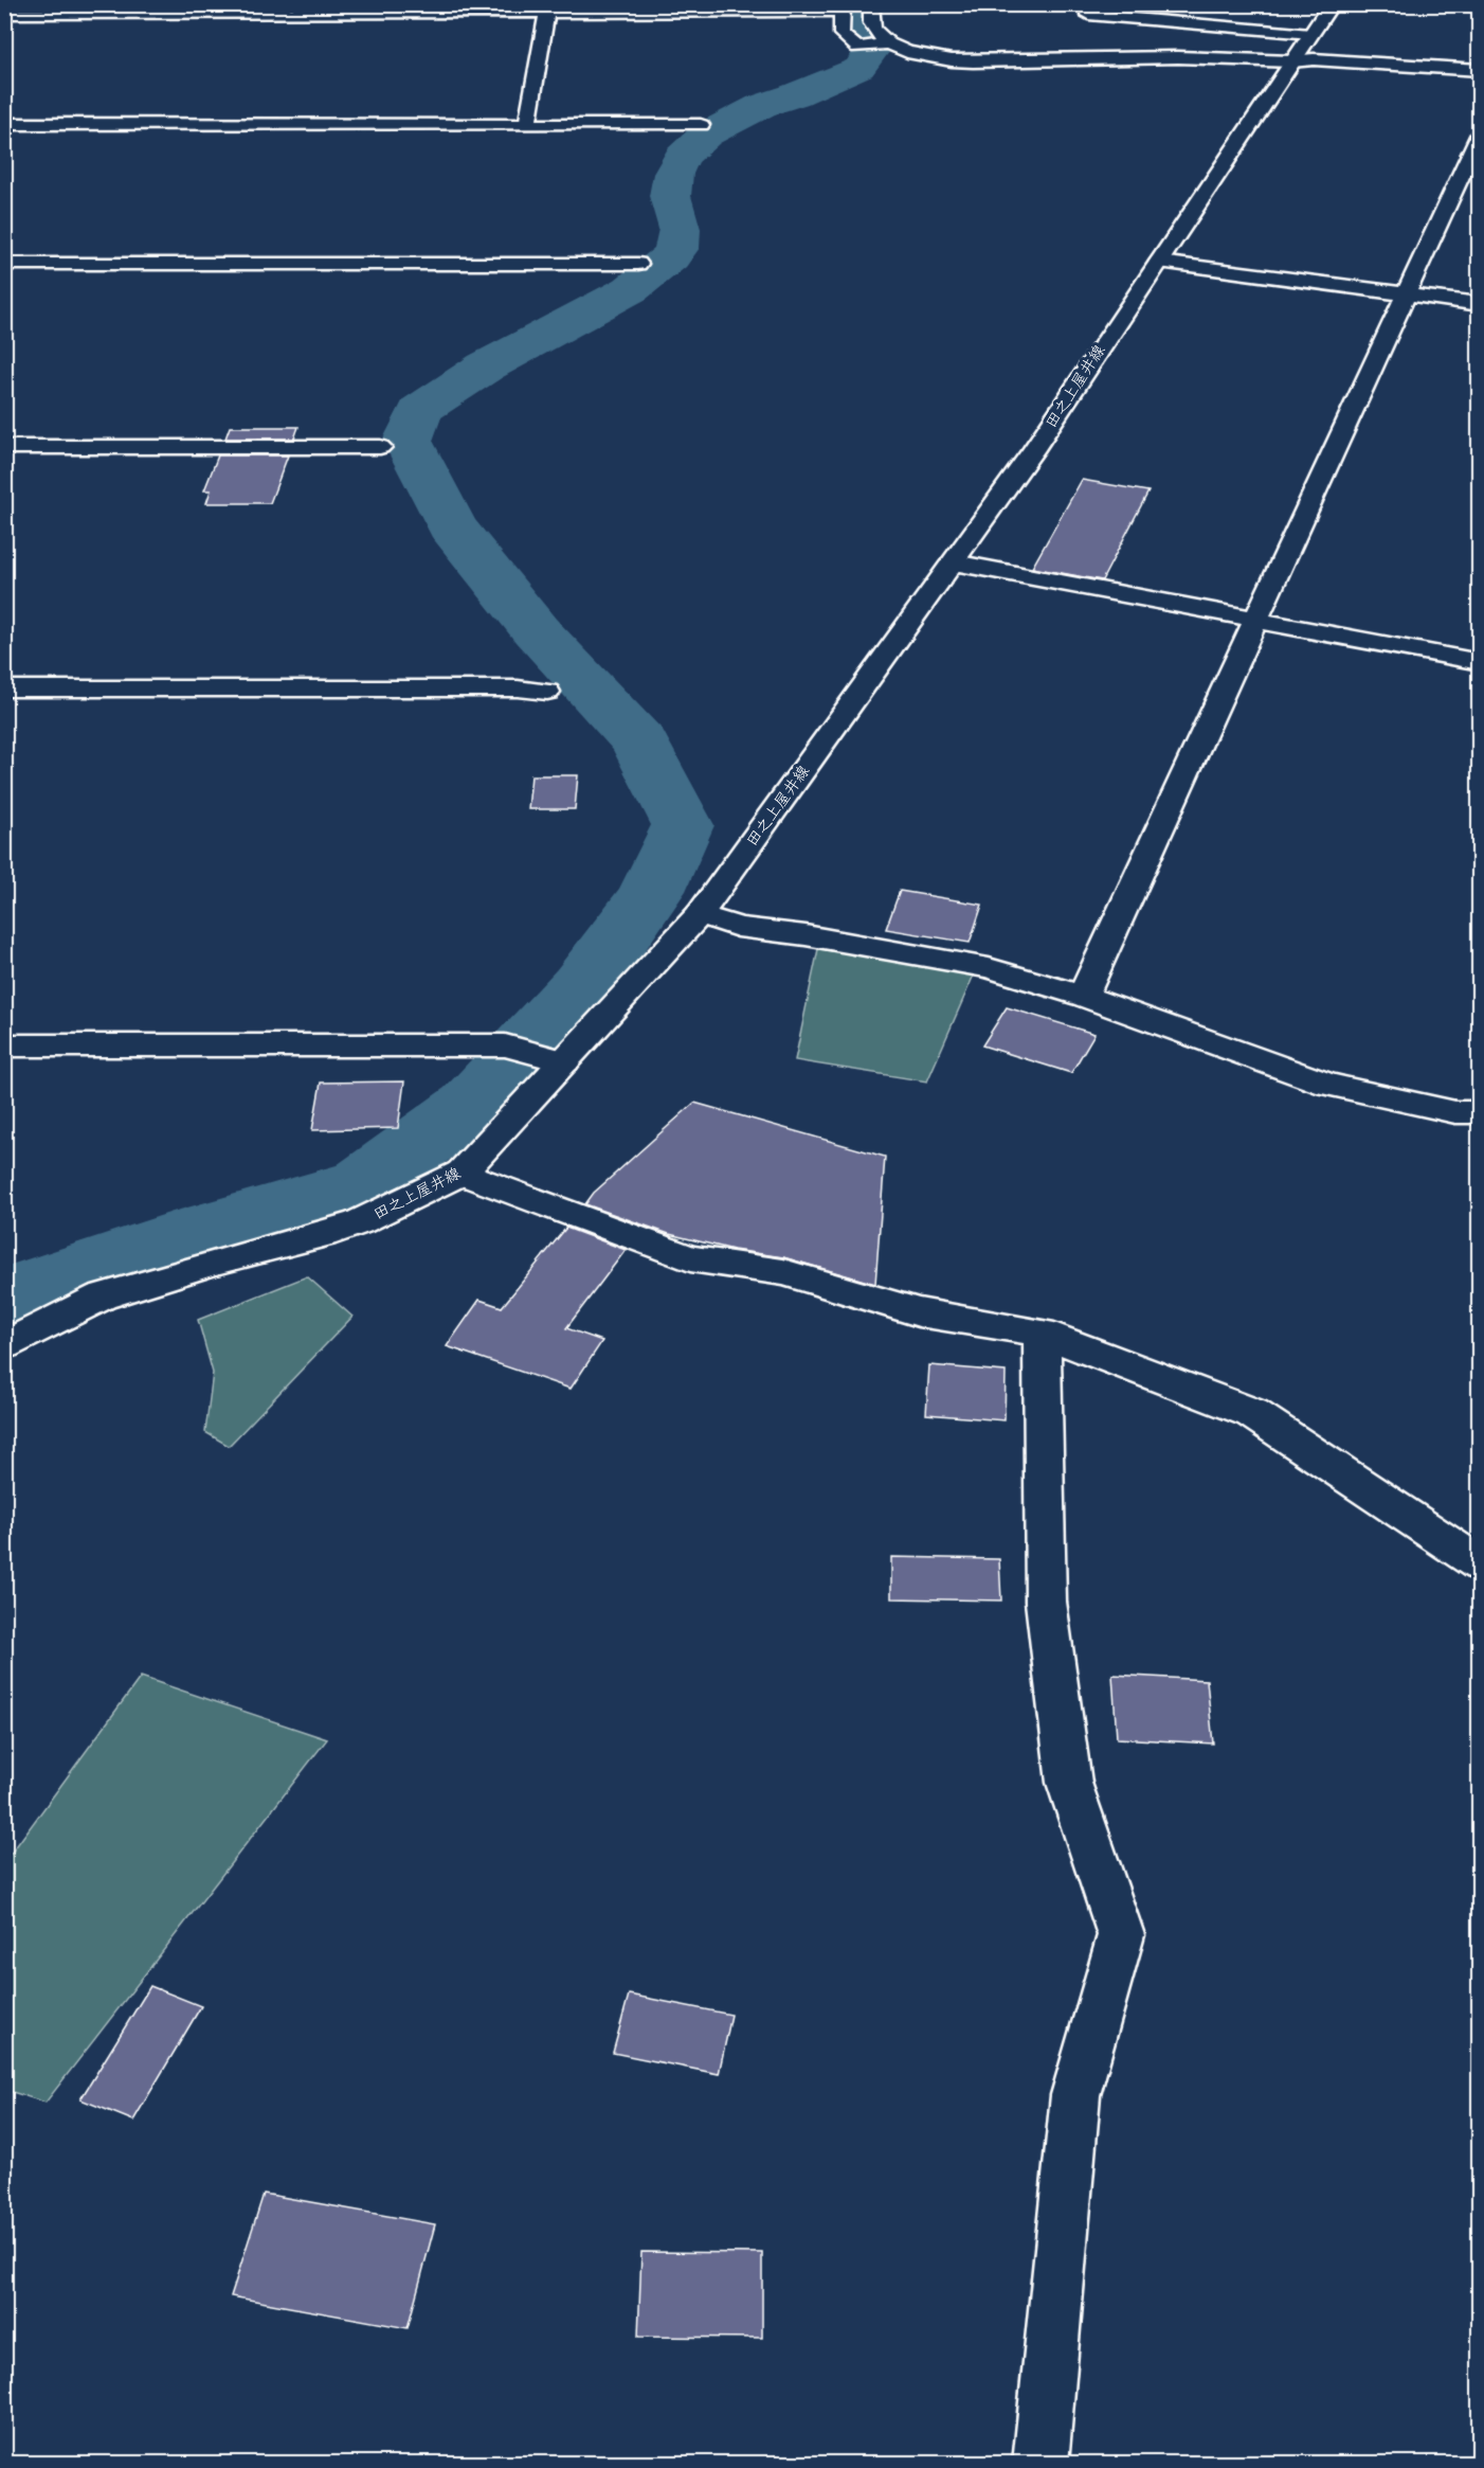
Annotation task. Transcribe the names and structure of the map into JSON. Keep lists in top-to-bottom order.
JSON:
{
  "streets": {
    "street": ["田之上屋井線"]
  }
}
